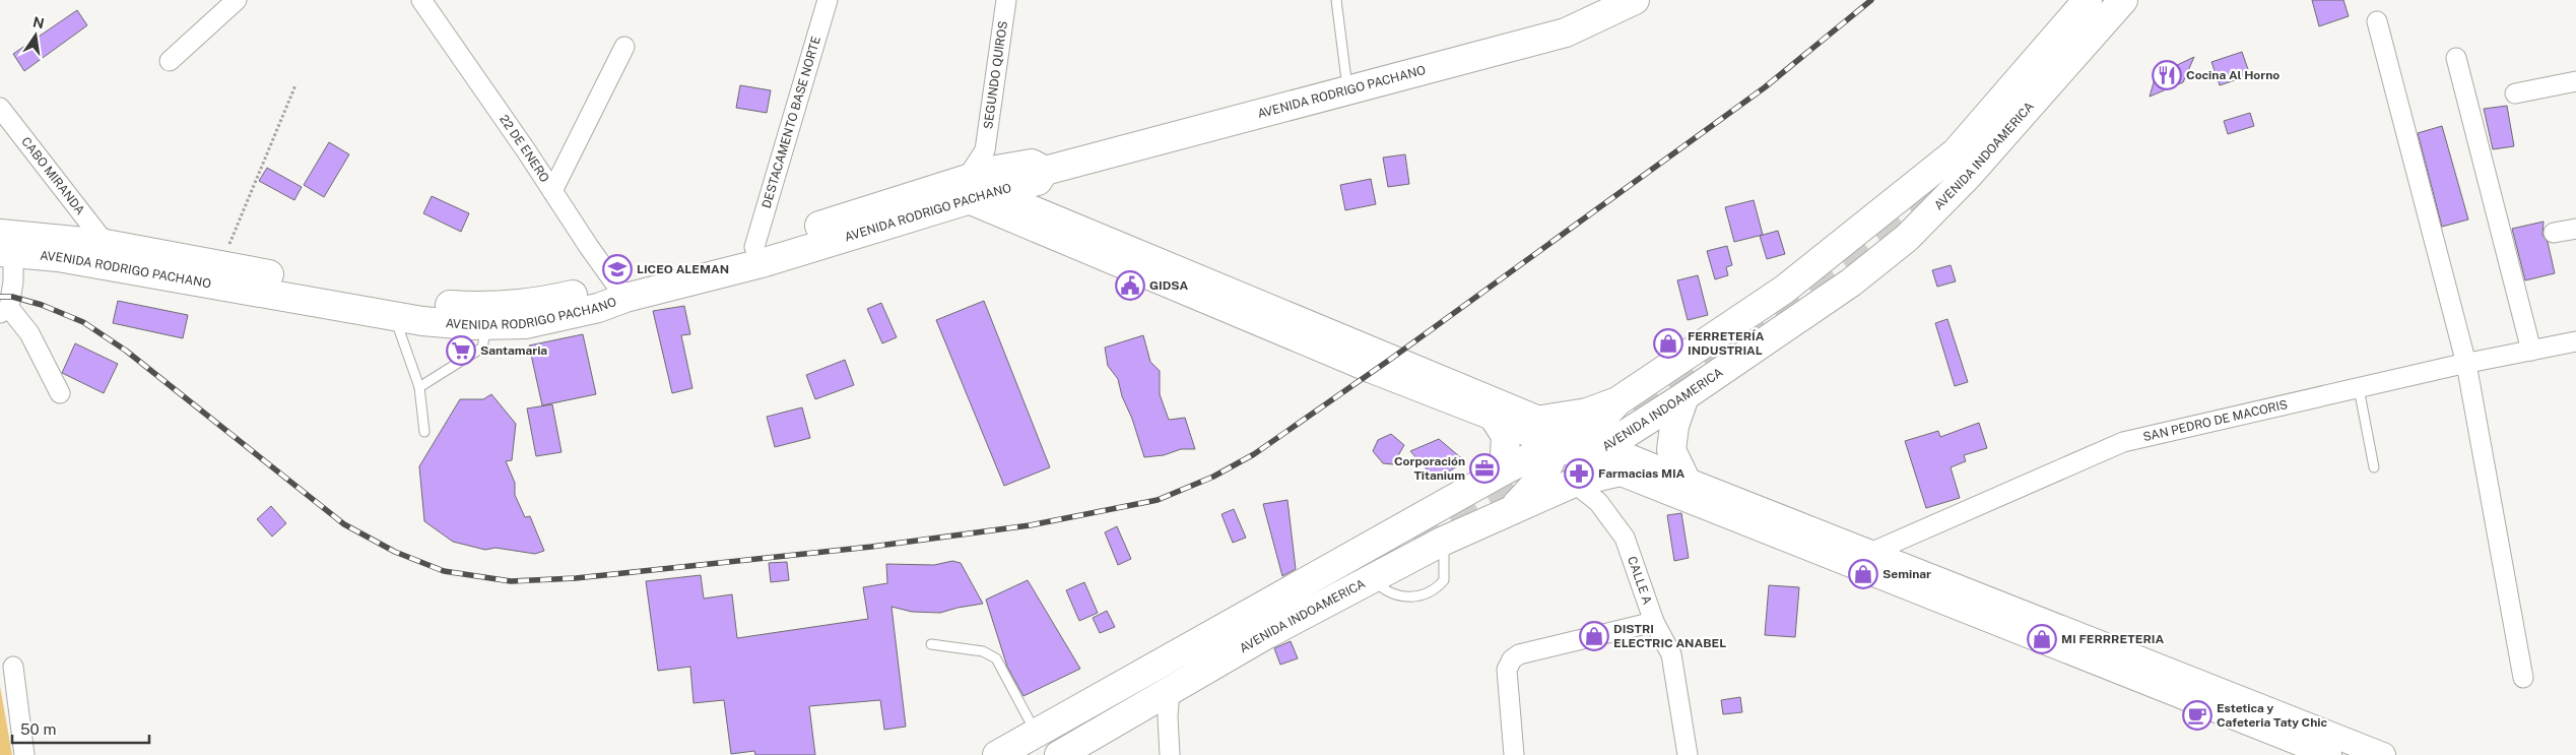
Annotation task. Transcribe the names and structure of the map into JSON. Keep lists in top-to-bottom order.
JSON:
{
  "streets": {
    "main road": ["AVENIDA RODRIGO PACHANO", "AVENIDA INDOAMERICA"],
    "street": [
      "SEGUNDO QUIROS",
      "DESTACAMENTO BASE NORTE",
      "22 DE ENERO",
      "CABO MIRANDA",
      "SAN PEDRO DE MACORIS",
      "CALLE A"
    ]
  },
  "crossings": [
    ["SEGUNDO QUIROS", "AVENIDA RODRIGO PACHANO"],
    ["AVENIDA RODRIGO PACHANO", "DESTACAMENTO BASE NORTE"],
    ["AVENIDA RODRIGO PACHANO", "22 DE ENERO"],
    ["AVENIDA RODRIGO PACHANO", "CABO MIRANDA"],
    ["AVENIDA INDOAMERICA", "CALLE A"]
  ],
  "places": {
    "restaurant": ["Cocina Al Horno"],
    "school or university": ["LICEO ALEMAN"],
    "public building": ["GIDSA"],
    "shop": [
      "FERRETERÍA INDUSTRIAL",
      "Seminar",
      "DISTRI ELECTRIC ANABEL",
      "MI FERRRETERIA"
    ],
    "supermarket": ["Santamaria"],
    "office": ["Corporación Titanium"],
    "pharmacy": ["Farmacias MIA"],
    "cafe": ["Estetica y Cafeteria Taty Chic"]
  },
  "scale_bar": "50 m",
  "north": "top"
}
